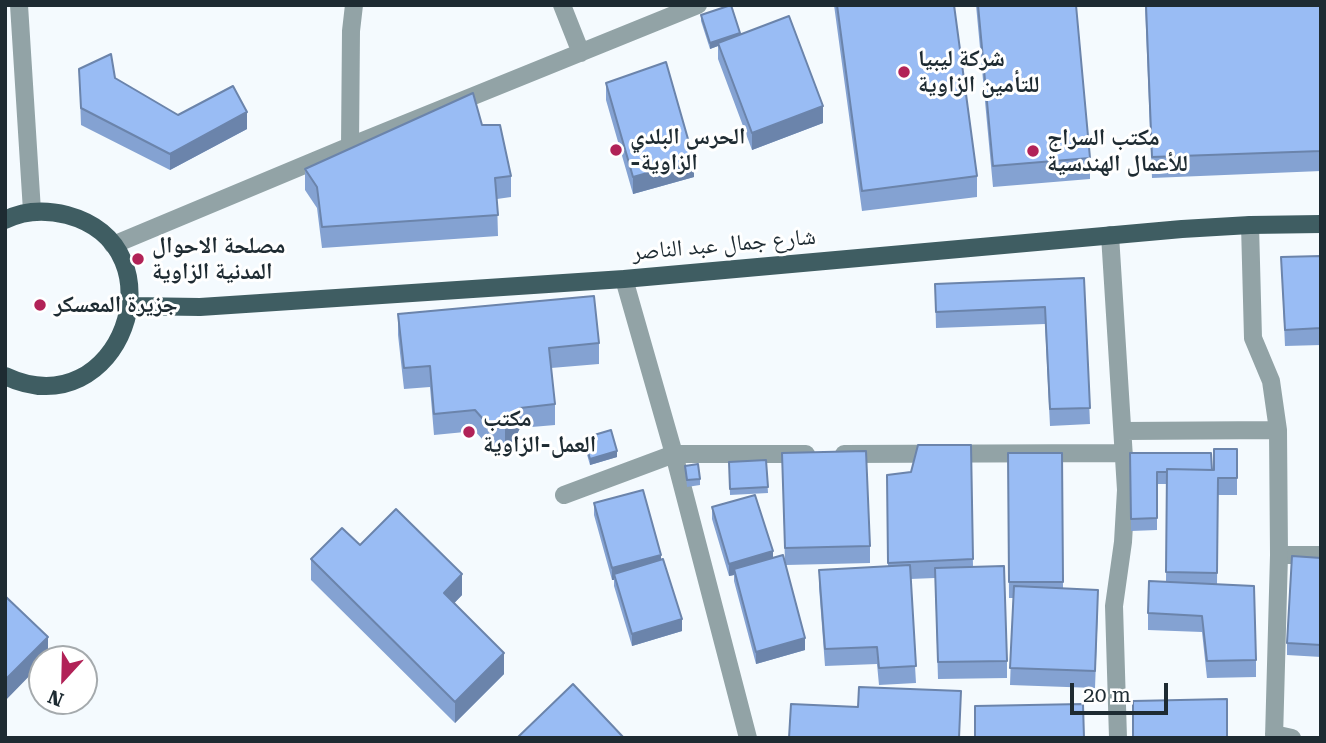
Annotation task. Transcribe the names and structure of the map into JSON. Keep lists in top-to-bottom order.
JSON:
{
  "streets": {
    "main road": ["شارع جمال عبد الناصر"]
  },
  "places": [
    "شركة ليبيا للتأمين الزاوية",
    "الحرس البلدي -الزاوية",
    "مكتب السراج للأعمال الهندسية",
    "مصلحة الاحوال المدنية الزاوية",
    "جزيرة المعسكر",
    "مكتب العمل-الزاوية"
  ],
  "scale_bar": "20 m",
  "north": "bottom"
}
